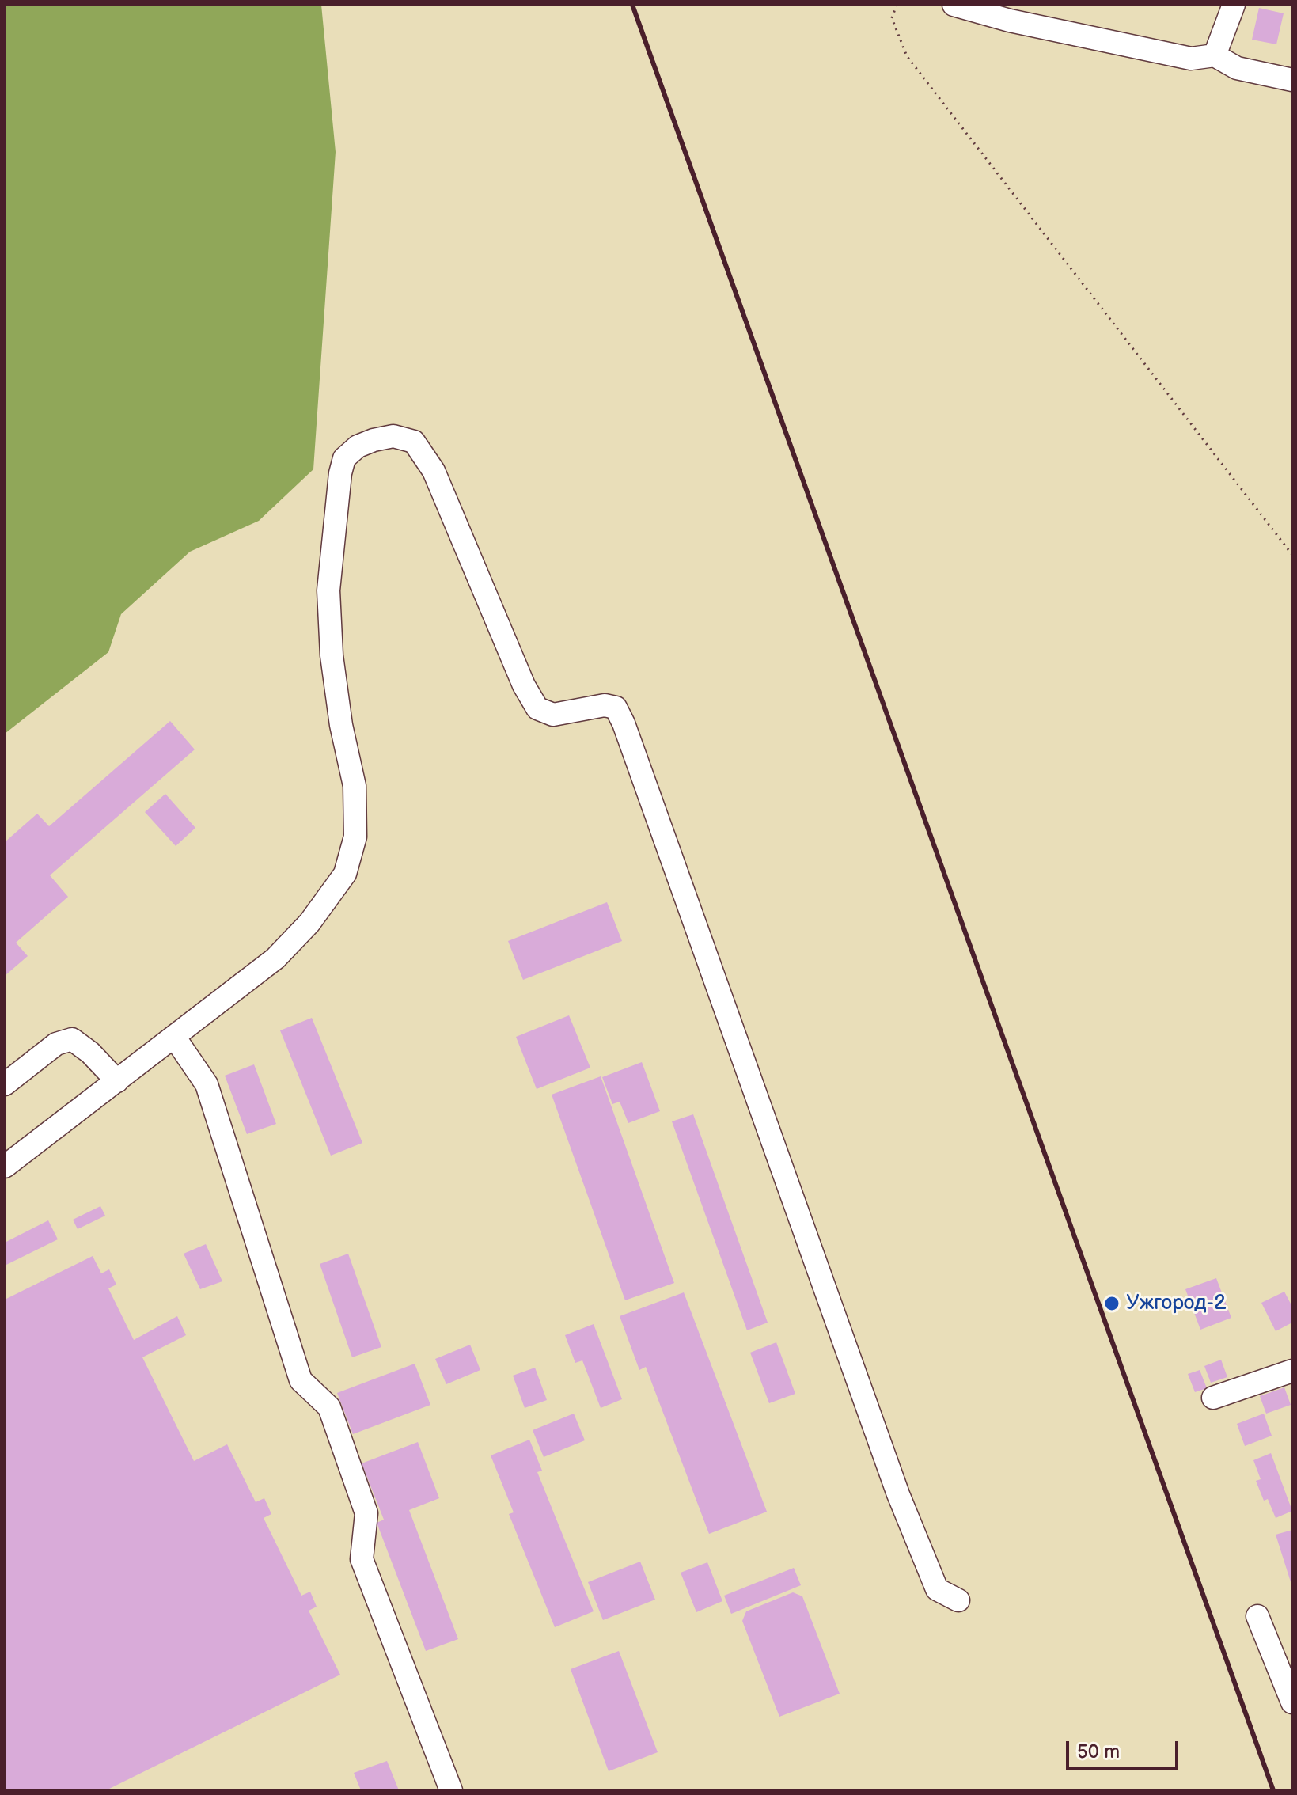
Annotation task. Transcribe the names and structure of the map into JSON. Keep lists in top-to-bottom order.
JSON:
{
  "places": ["Ужгород-2"],
  "scale_bar": "50 m"
}
